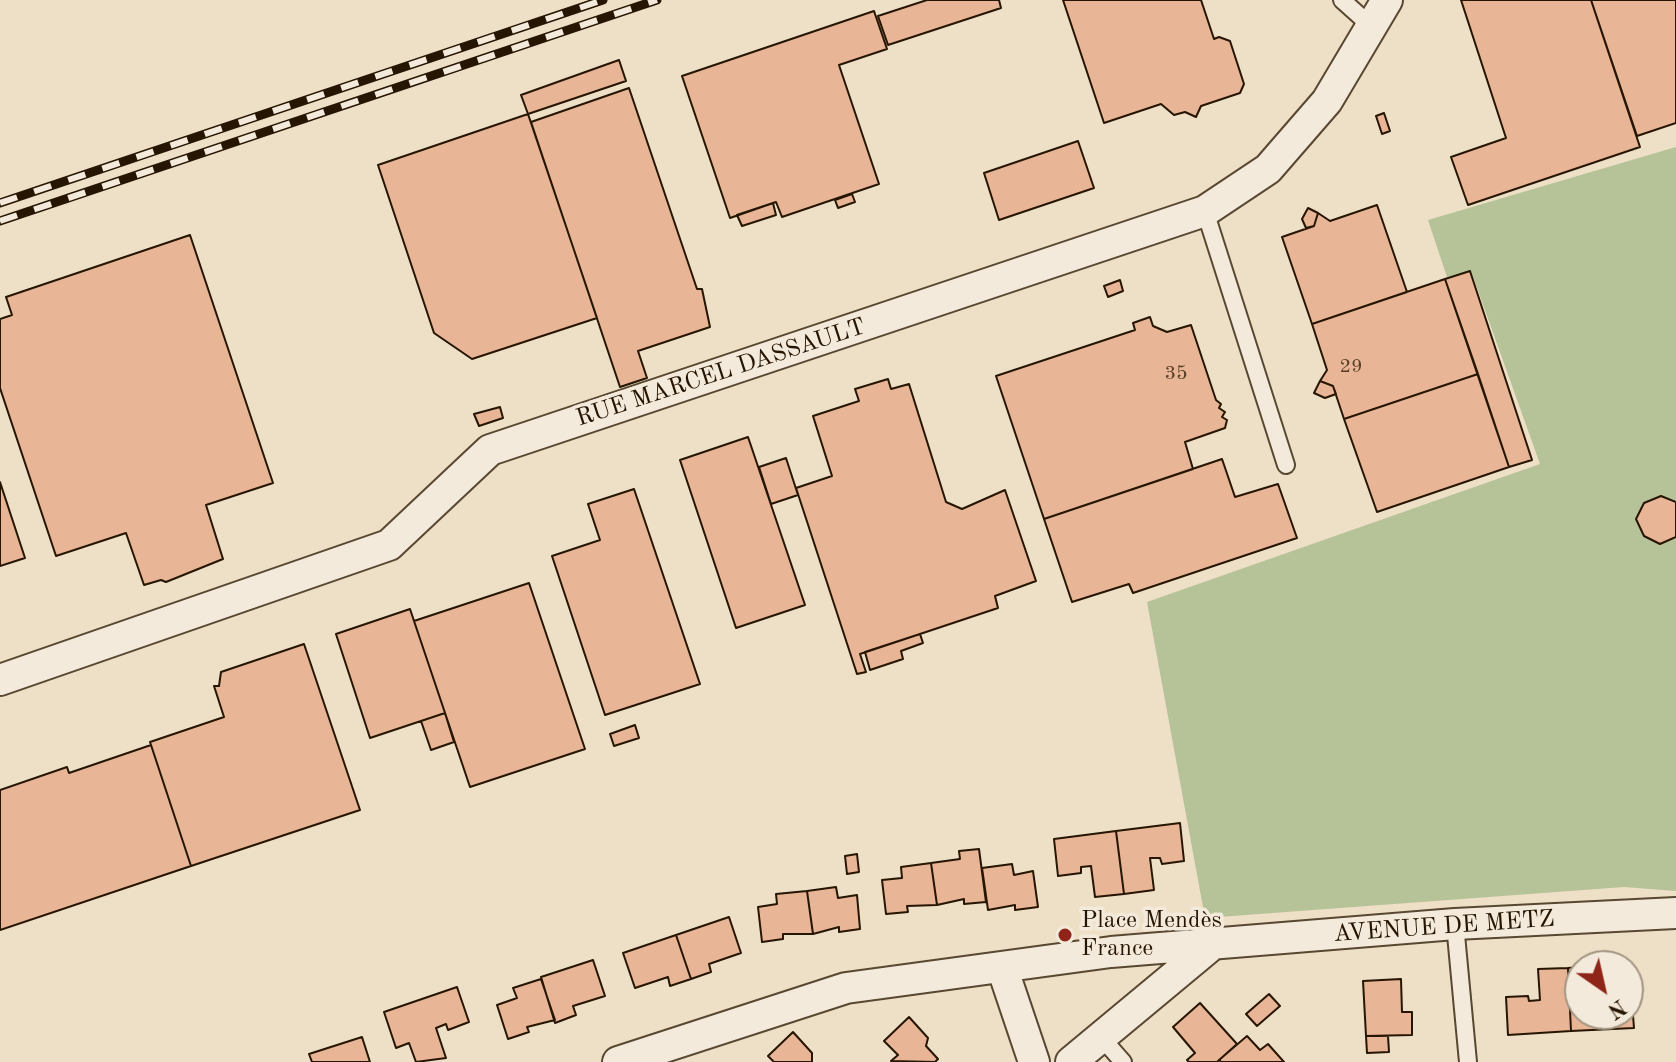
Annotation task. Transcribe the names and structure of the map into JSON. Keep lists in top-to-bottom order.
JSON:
{
  "streets": {
    "street": ["RUE MARCEL DASSAULT", "AVENUE DE METZ"]
  },
  "places": ["Place Mendès France"],
  "house_numbers": ["29", "35"],
  "north": "bottom right"
}
